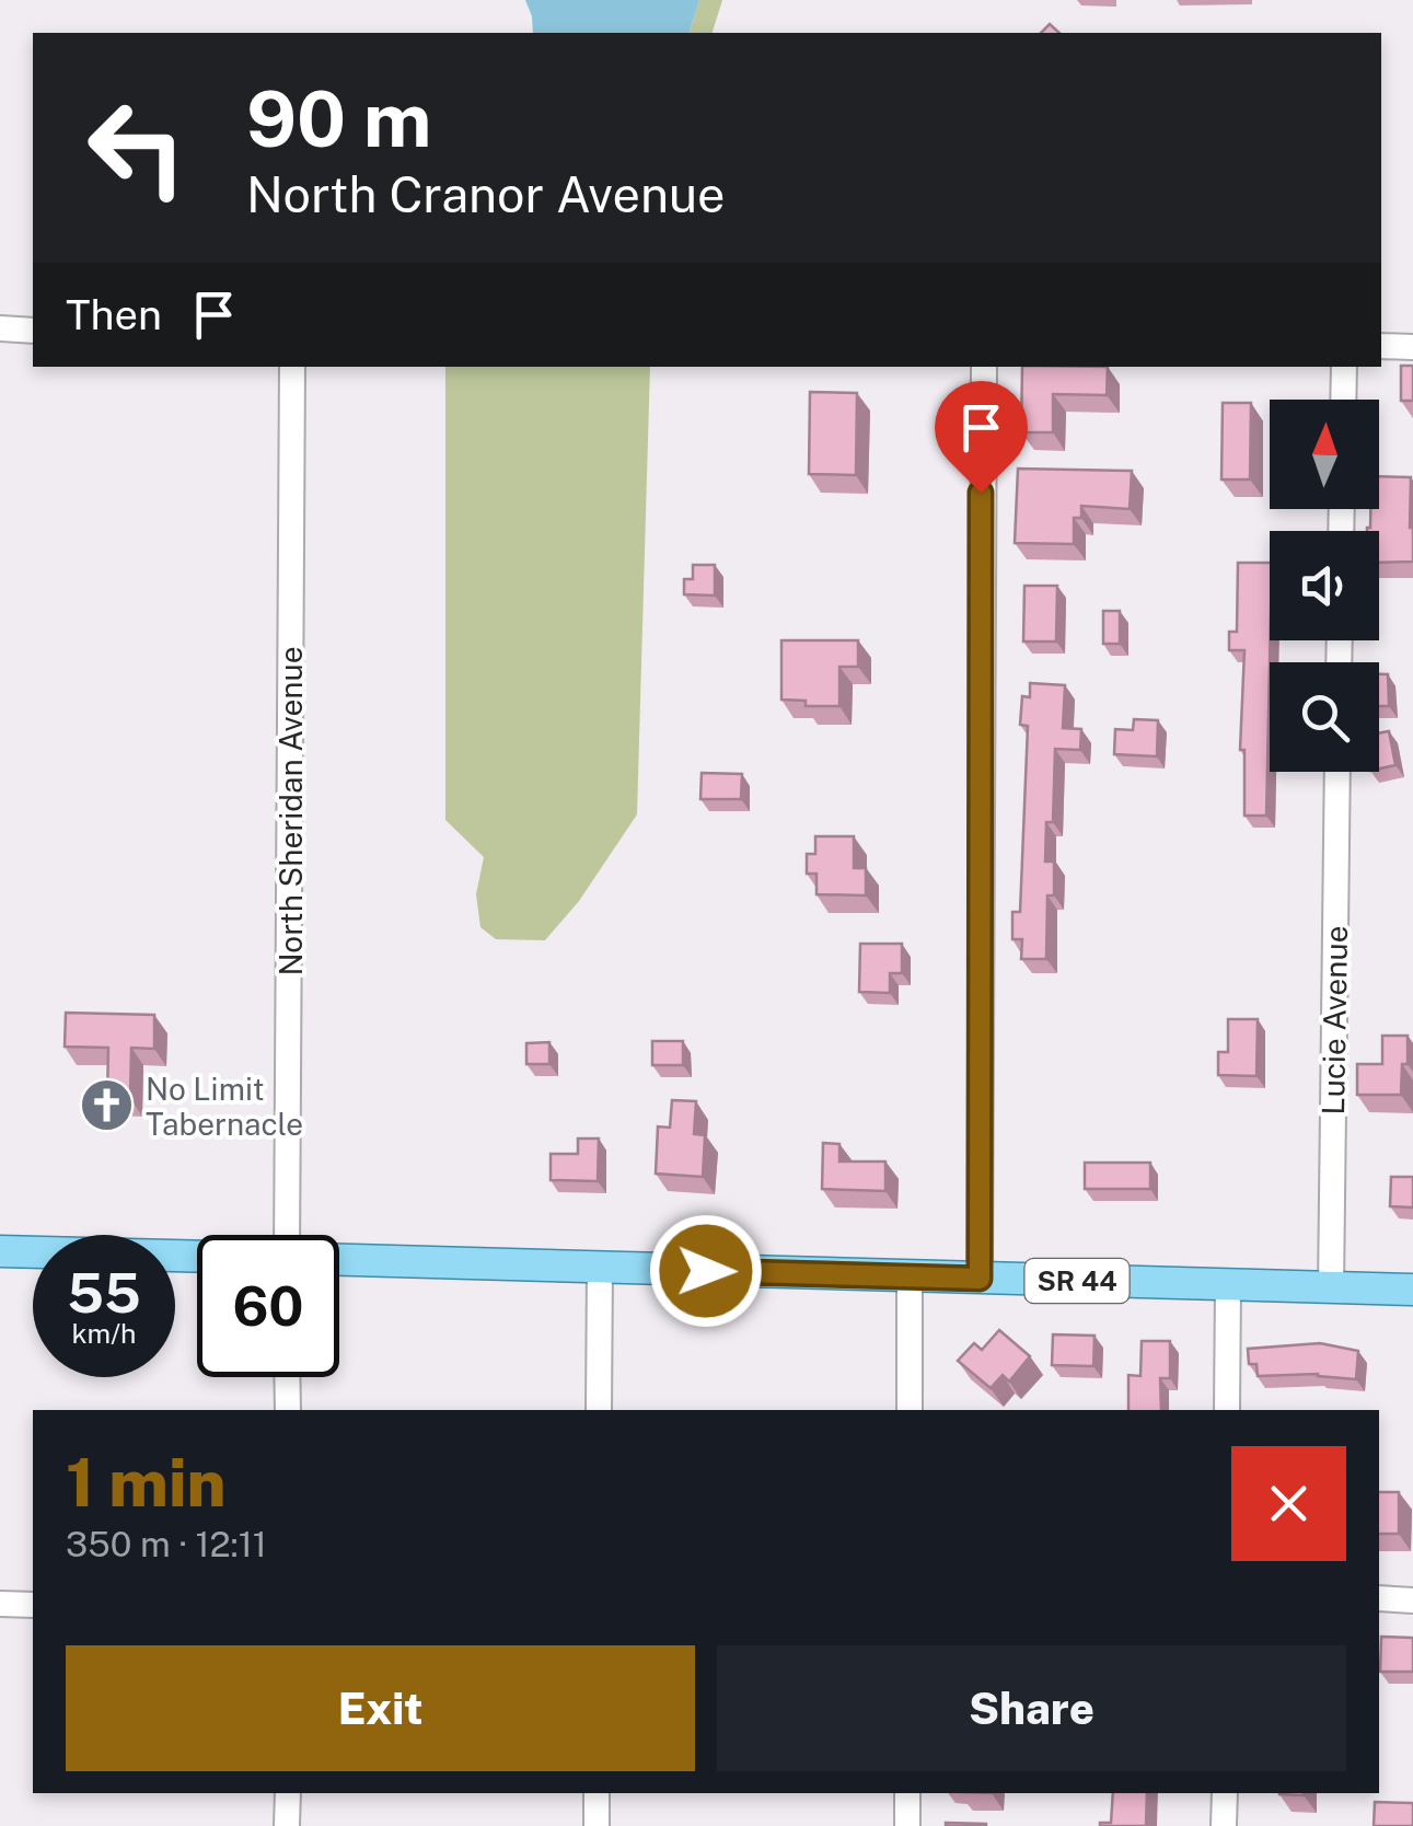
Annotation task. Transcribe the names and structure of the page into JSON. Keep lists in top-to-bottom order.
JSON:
{
  "streets": {
    "main road": ["SR 44"],
    "street": ["North Sheridan Avenue", "Lucie Avenue"]
  },
  "crossings": [
    ["Lucie Avenue", "SR 44"]
  ],
  "places": {
    "church": ["No Limit Tabernacle"]
  },
  "north": "top",
  "page": {
    "turn": ["90 m", "North Cranor Avenue"],
    "then": "Then",
    "speed": "55 km/h",
    "limit": "60",
    "heading": ["1 min", "350 m · 12:11"],
    "buttons": ["Exit", "Share"]
  }
}
